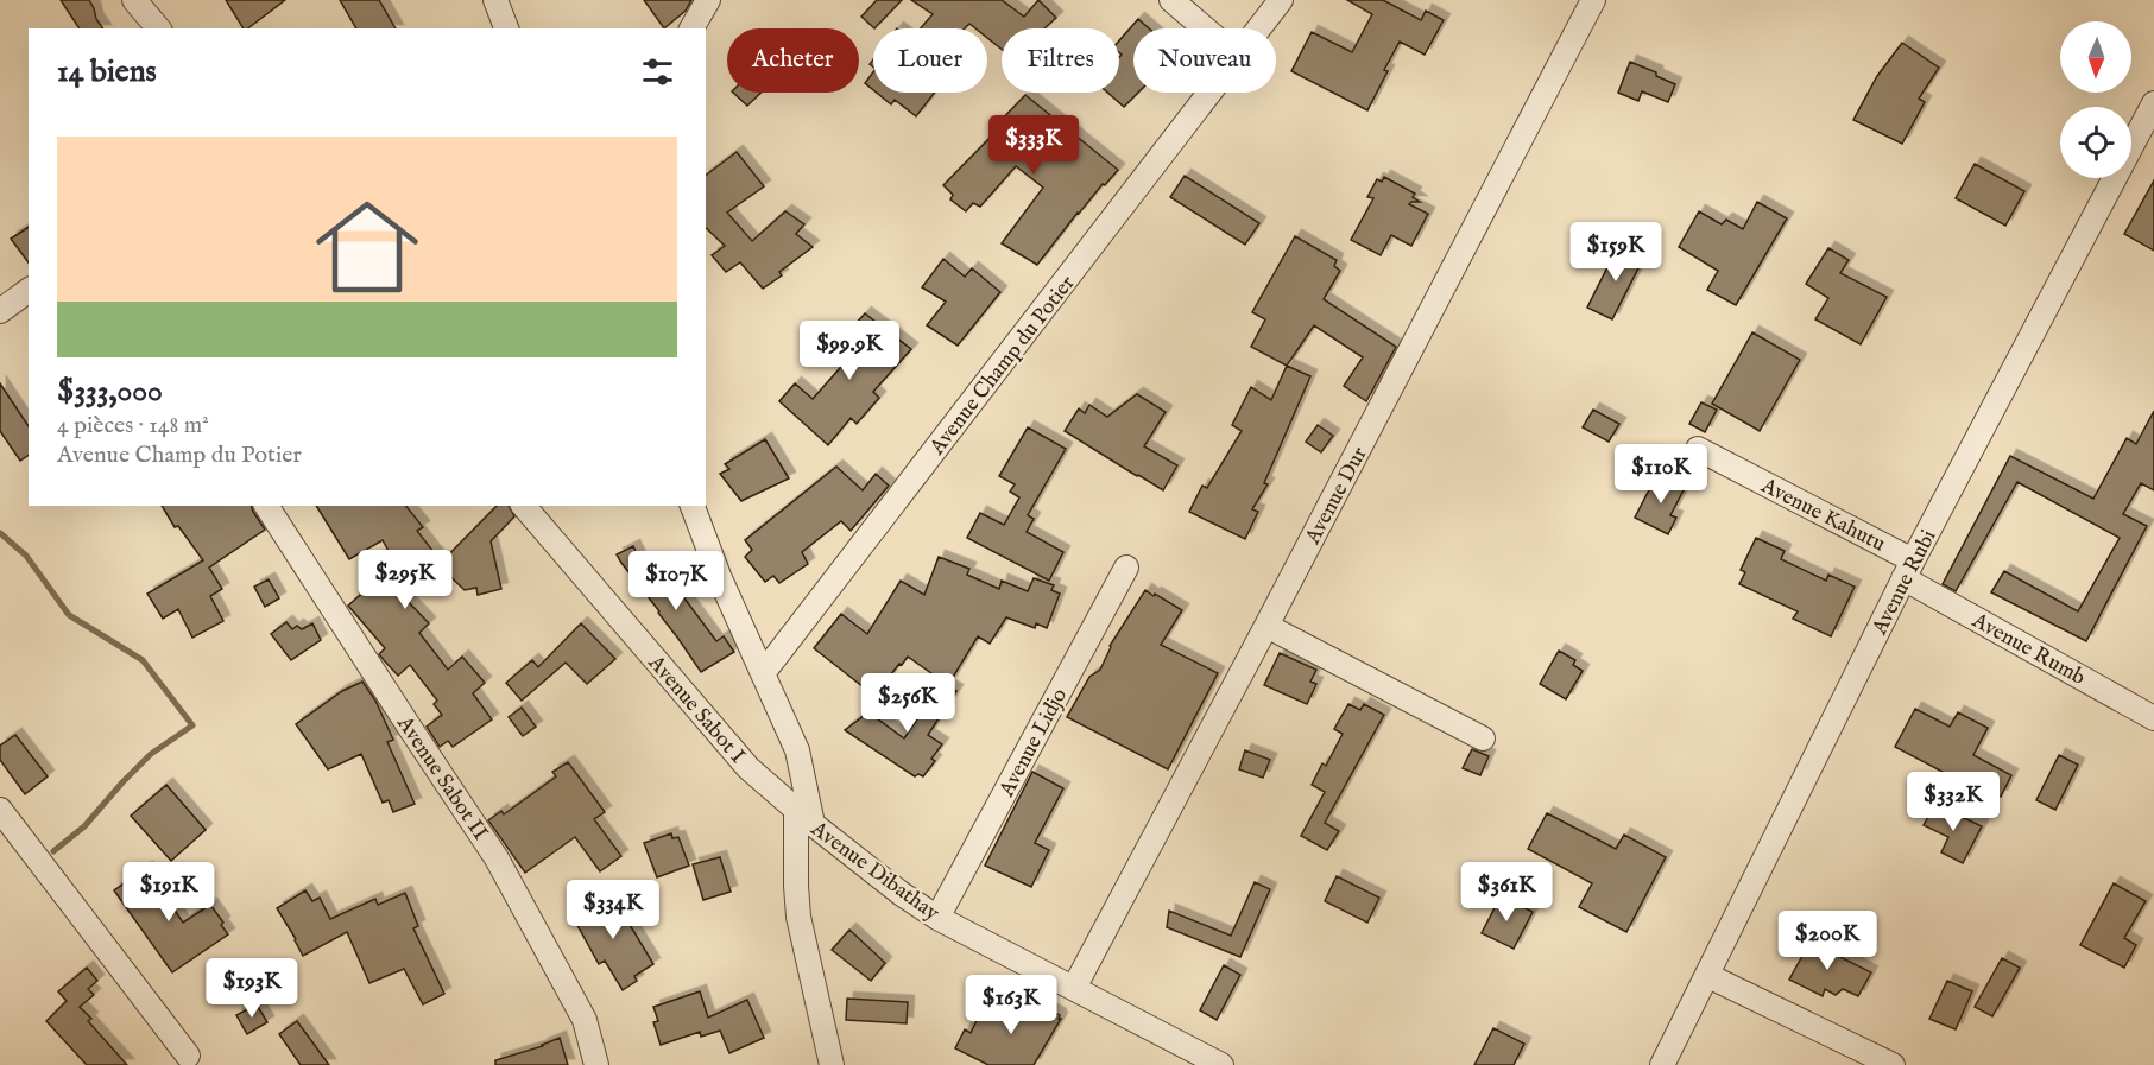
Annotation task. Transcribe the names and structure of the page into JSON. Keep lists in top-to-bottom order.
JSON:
{
  "streets": {
    "street": [
      "Avenue Champ du Potier",
      "Avenue Dur",
      "Avenue Kahutu",
      "Avenue Rubi",
      "Avenue Rumb",
      "Avenue Sabot I",
      "Avenue Lidjo",
      "Avenue Sabot II",
      "Avenue Dibathay"
    ]
  },
  "crossings": [
    ["Avenue Dur", "Avenue Dibathay"],
    ["Avenue Kahutu", "Avenue Rubi"],
    ["Avenue Kahutu", "Avenue Rumb"],
    ["Avenue Rubi", "Avenue Rumb"],
    ["Avenue Sabot I", "Avenue Dibathay"],
    ["Avenue Lidjo", "Avenue Dibathay"]
  ],
  "north": "bottom",
  "page": {
    "chip": [
      "Acheter",
      "Louer",
      "Filtres",
      "Nouveau"
    ],
    "heading": "14 biens",
    "list": [
      {
        "name": "$333,000",
        "note": "4 pièces · 148 m² · Avenue Champ du Potier"
      }
    ],
    "price": [
      "$333K",
      "$159K",
      "$99.9K",
      "$110K",
      "$295K",
      "$107K",
      "$256K",
      "$332K",
      "$191K",
      "$361K",
      "$334K",
      "$200K",
      "$193K",
      "$163K"
    ]
  }
}
